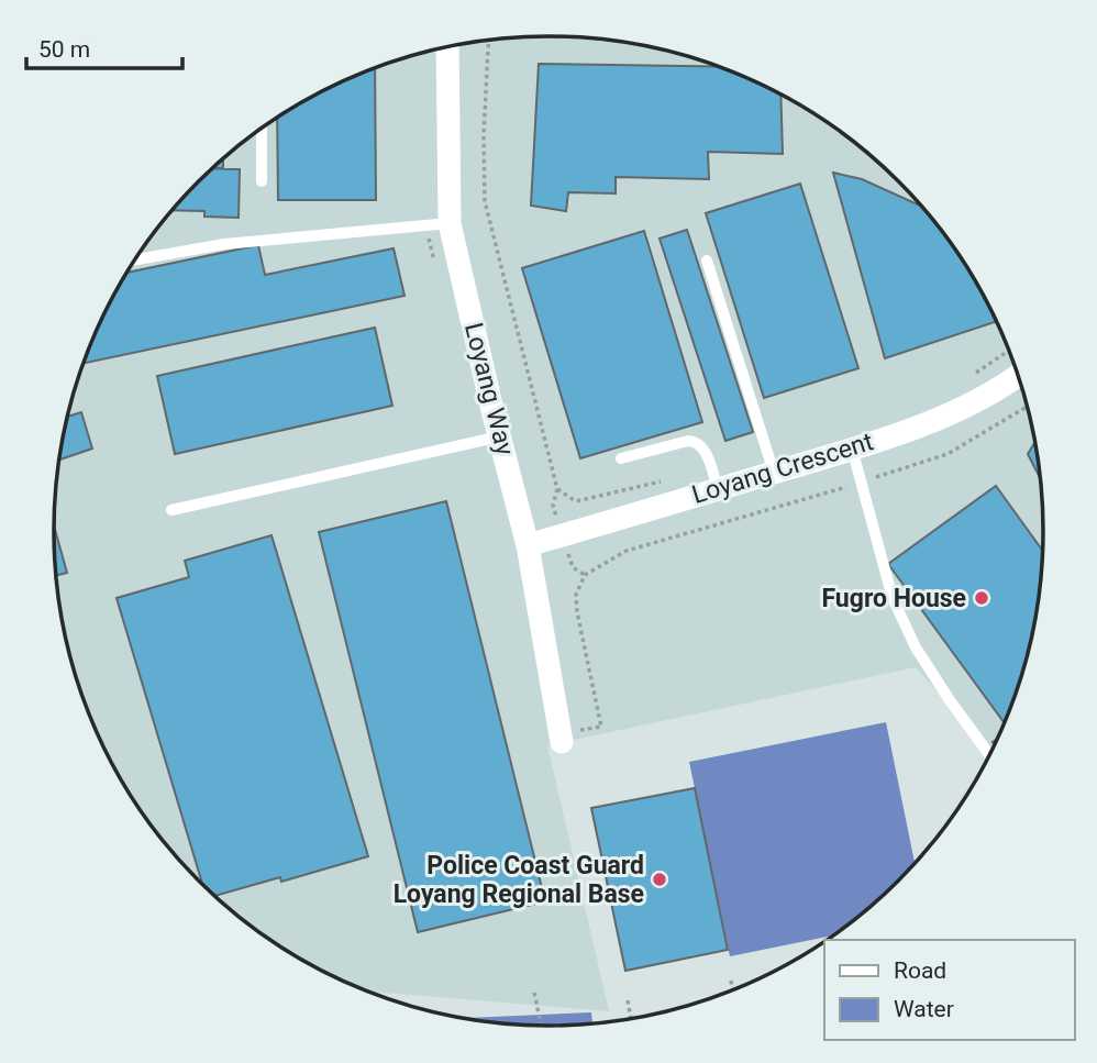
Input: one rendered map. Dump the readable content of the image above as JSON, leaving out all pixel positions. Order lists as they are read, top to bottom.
{
  "streets": {
    "street": ["Loyang Way", "Loyang Crescent"]
  },
  "crossings": [
    ["Loyang Way", "Loyang Crescent"]
  ],
  "places": ["Fugro House", "Police Coast Guard Loyang Regional Base"],
  "legend": ["Road", "Water"],
  "scale_bar": "50 m"
}
